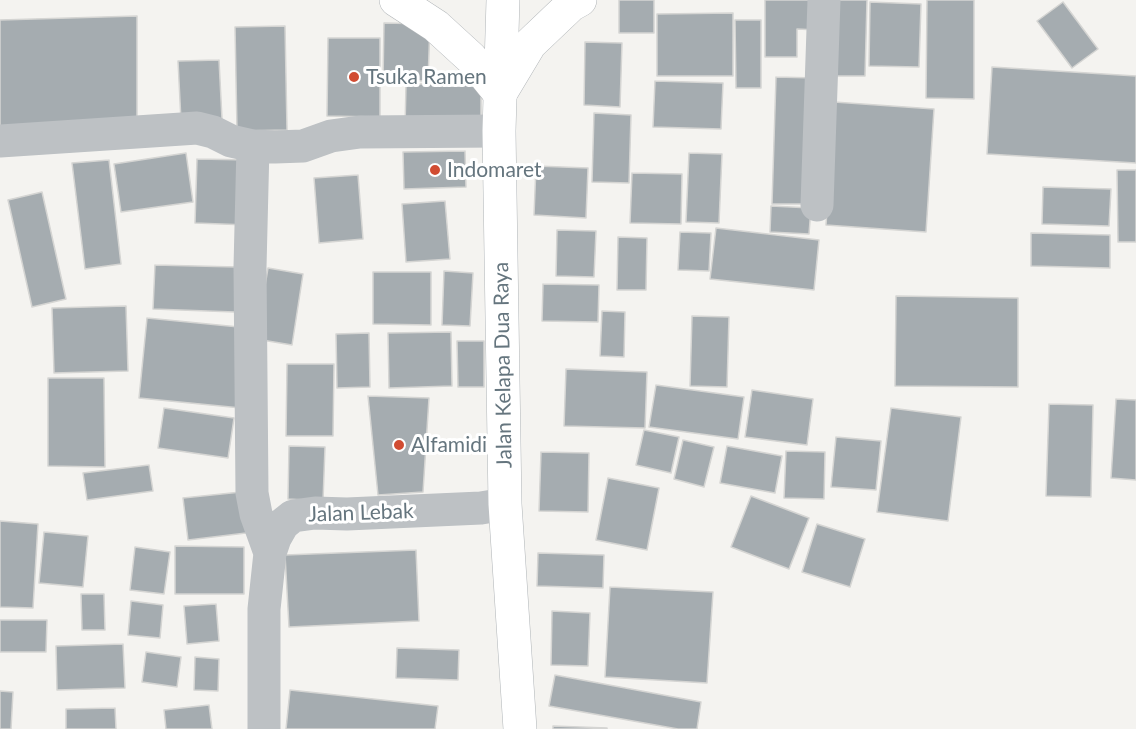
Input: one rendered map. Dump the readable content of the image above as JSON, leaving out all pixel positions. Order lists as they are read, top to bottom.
{
  "streets": {
    "main road": ["Jalan Kelapa Dua Raya"],
    "street": ["Jalan Lebak"]
  },
  "crossings": [
    ["Jalan Kelapa Dua Raya", "Jalan Lebak"]
  ],
  "places": ["Tsuka Ramen", "Indomaret", "Alfamidi"]
}
